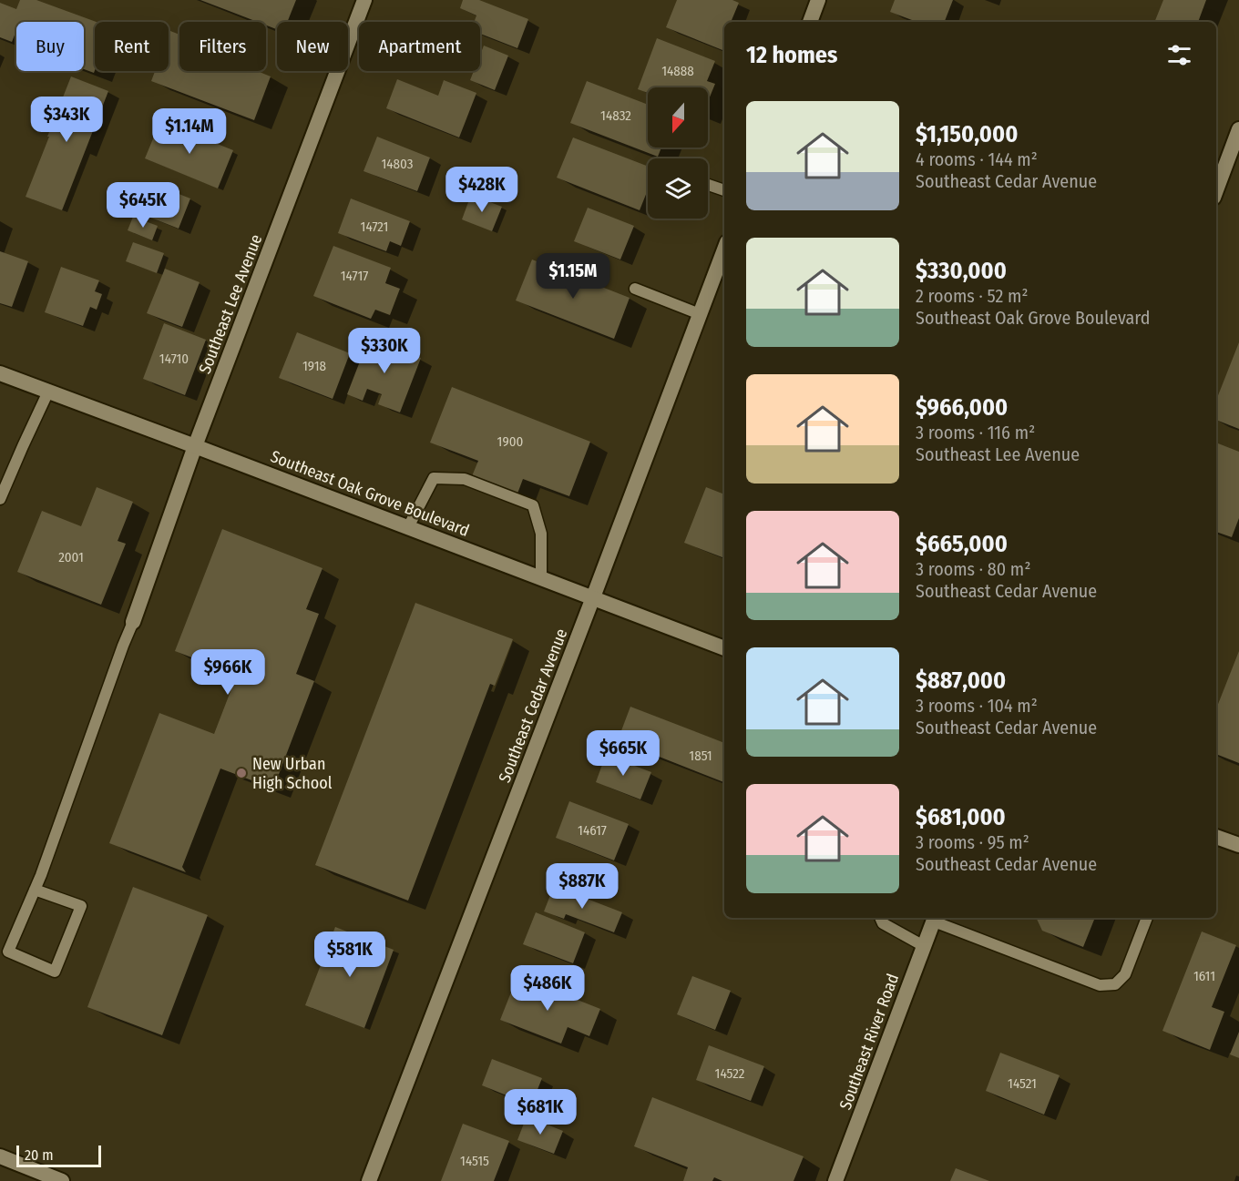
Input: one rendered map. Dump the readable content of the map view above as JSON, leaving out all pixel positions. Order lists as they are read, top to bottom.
{
  "streets": {
    "street": [
      "Southeast Lee Avenue",
      "Southeast Oak Grove Boulevard",
      "Southeast Cedar Avenue",
      "Southeast River Road"
    ]
  },
  "crossings": [
    ["Southeast Lee Avenue", "Southeast Oak Grove Boulevard"],
    ["Southeast Oak Grove Boulevard", "Southeast Cedar Avenue"]
  ],
  "places": ["New Urban High School"],
  "house_numbers": [
    "14888",
    "14832",
    "14803",
    "14721",
    "14717",
    "14710",
    "1918",
    "1900",
    "2001",
    "1851",
    "14617",
    "1611",
    "14522",
    "14521",
    "14515"
  ],
  "scale_bar": "20 m",
  "north": "bottom",
  "page": {
    "chip": [
      "Buy",
      "Rent",
      "Filters",
      "New",
      "Apartment"
    ],
    "heading": "12 homes",
    "list": [
      {
        "name": "$1,150,000",
        "note": "4 rooms · 144 m² · Southeast Cedar Avenue"
      },
      {
        "name": "$330,000",
        "note": "2 rooms · 52 m² · Southeast Oak Grove Boulevard"
      },
      {
        "name": "$966,000",
        "note": "3 rooms · 116 m² · Southeast Lee Avenue"
      },
      {
        "name": "$665,000",
        "note": "3 rooms · 80 m² · Southeast Cedar Avenue"
      },
      {
        "name": "$887,000",
        "note": "3 rooms · 104 m² · Southeast Cedar Avenue"
      },
      {
        "name": "$681,000",
        "note": "3 rooms · 95 m² · Southeast Cedar Avenue"
      }
    ],
    "price": [
      "$343K",
      "$1.14M",
      "$428K",
      "$645K",
      "$1.15M",
      "$330K",
      "$966K",
      "$665K",
      "$887K",
      "$581K",
      "$486K",
      "$681K"
    ],
    "scale": "20 m"
  }
}
